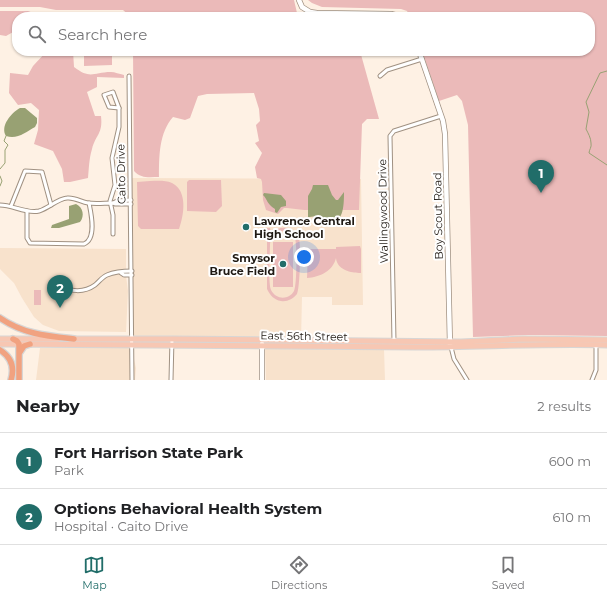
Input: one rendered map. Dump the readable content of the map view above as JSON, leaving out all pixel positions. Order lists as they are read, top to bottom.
{
  "streets": {
    "main road": ["East 56th Street"],
    "street": ["Caito Drive", "Wallingwood Drive", "Boy Scout Road"]
  },
  "crossings": [
    ["Caito Drive", "East 56th Street"],
    ["Wallingwood Drive", "Boy Scout Road"],
    ["Wallingwood Drive", "East 56th Street"],
    ["Boy Scout Road", "East 56th Street"]
  ],
  "places": ["Lawrence Central High School", "Smysor Bruce Field"],
  "page": {
    "search": "Search here",
    "pins": ["1", "2"],
    "heading": ["Nearby", "2 results"],
    "list": [
      {
        "mark": "1",
        "name": "Fort Harrison State Park",
        "note": "Park",
        "value": "600 m"
      },
      {
        "mark": "2",
        "name": "Options Behavioral Health System",
        "note": "Hospital · Caito Drive",
        "value": "610 m"
      }
    ],
    "nav": ["Map", "Directions", "Saved"]
  }
}
